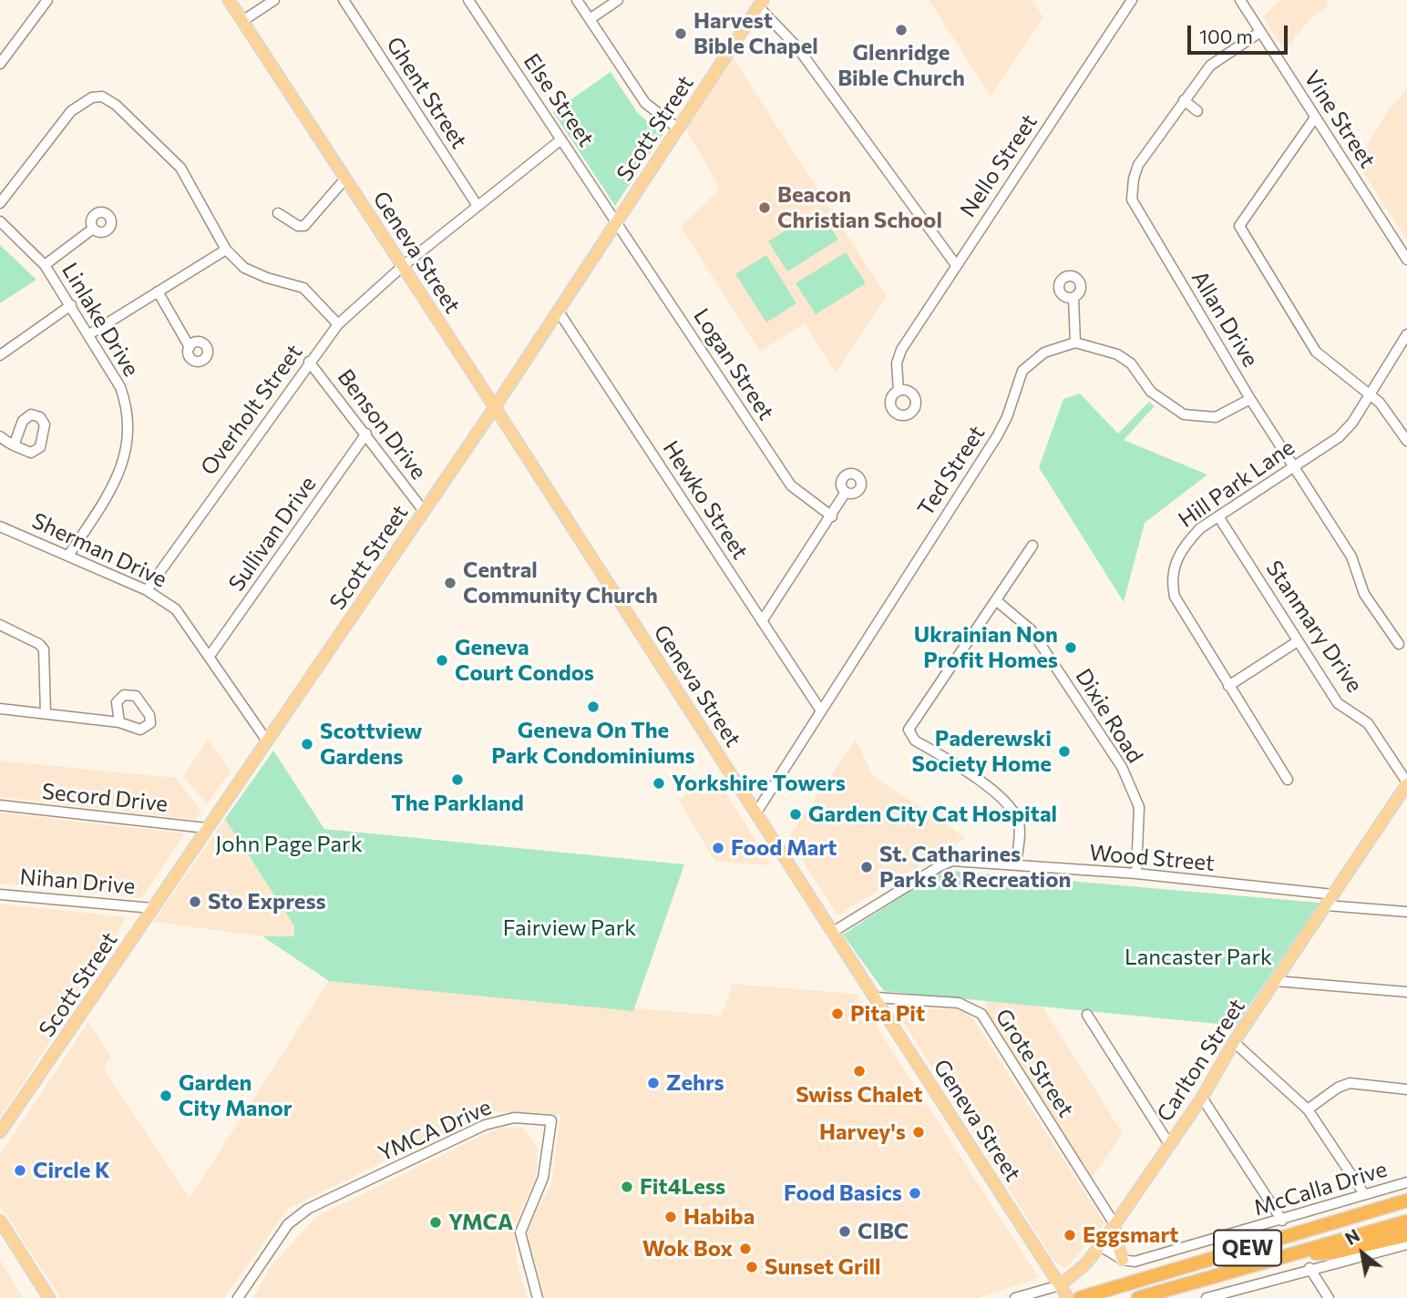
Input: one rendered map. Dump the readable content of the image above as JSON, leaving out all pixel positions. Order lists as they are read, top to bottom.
{
  "streets": {
    "highway": ["QEW"],
    "main road": ["Scott Street", "Geneva Street", "Carlton Street"],
    "street": [
      "Ghent Street",
      "Else Street",
      "Vine Street",
      "Nello Street",
      "Allan Drive",
      "Linlake Drive",
      "Logan Street",
      "Overholt Street",
      "Benson Drive",
      "Ted Street",
      "Hill Park Lane",
      "Hewko Street",
      "Sullivan Drive",
      "Sherman Drive",
      "Stanmary Drive",
      "Dixie Road",
      "Secord Drive",
      "Wood Street",
      "Nihan Drive",
      "Grote Street",
      "YMCA Drive",
      "McCalla Drive"
    ]
  },
  "crossings": [
    ["Ghent Street", "Overholt Street"],
    ["Else Street", "Scott Street"],
    ["Else Street", "Logan Street"],
    ["Else Street", "Overholt Street"],
    ["Vine Street", "Allan Drive"],
    ["Scott Street", "Geneva Street"],
    ["Scott Street", "Logan Street"],
    ["Scott Street", "Benson Drive"],
    ["Scott Street", "Hewko Street"],
    ["Scott Street", "Sherman Drive"],
    ["Scott Street", "Secord Drive"],
    ["Scott Street", "Nihan Drive"],
    ["Geneva Street", "Overholt Street"],
    ["Geneva Street", "Ted Street"],
    ["Geneva Street", "Wood Street"],
    ["Geneva Street", "Carlton Street"],
    ["Geneva Street", "Grote Street"],
    ["Allan Drive", "Hill Park Lane"],
    ["Linlake Drive", "Sherman Drive"],
    ["Overholt Street", "Benson Drive"],
    ["Overholt Street", "Sherman Drive"],
    ["Benson Drive", "Sullivan Drive"],
    ["Ted Street", "Hewko Street"],
    ["Hill Park Lane", "Stanmary Drive"],
    ["Sullivan Drive", "Sherman Drive"],
    ["Stanmary Drive", "Carlton Street"],
    ["Dixie Road", "Wood Street"],
    ["Wood Street", "Carlton Street"],
    ["Carlton Street", "Grote Street"]
  ],
  "parks": ["John Page Park", "Fairview Park", "Lancaster Park"],
  "places": [
    "Glenridge Bible Church",
    "Harvest Bible Chapel",
    "Beacon Christian School",
    "Central Community Church",
    "Ukrainian Non Profit Homes",
    "Geneva Court Condos",
    "Geneva On The Park Condominiums",
    "Scottview Gardens",
    "Paderewski Society Home",
    "The Parkland",
    "Yorkshire Towers",
    "Garden City Cat Hospital",
    "Food Mart",
    "St. Catharines Parks & Recreation",
    "Sto Express",
    "Pita Pit",
    "Swiss Chalet",
    "Zehrs",
    "Garden City Manor",
    "Harvey's",
    "Circle K",
    "Fit4Less",
    "Food Basics",
    "Habiba",
    "YMCA",
    "CIBC",
    "Eggsmart",
    "Wok Box",
    "Sunset Grill"
  ],
  "scale_bar": "100 m",
  "north": "top left"
}
